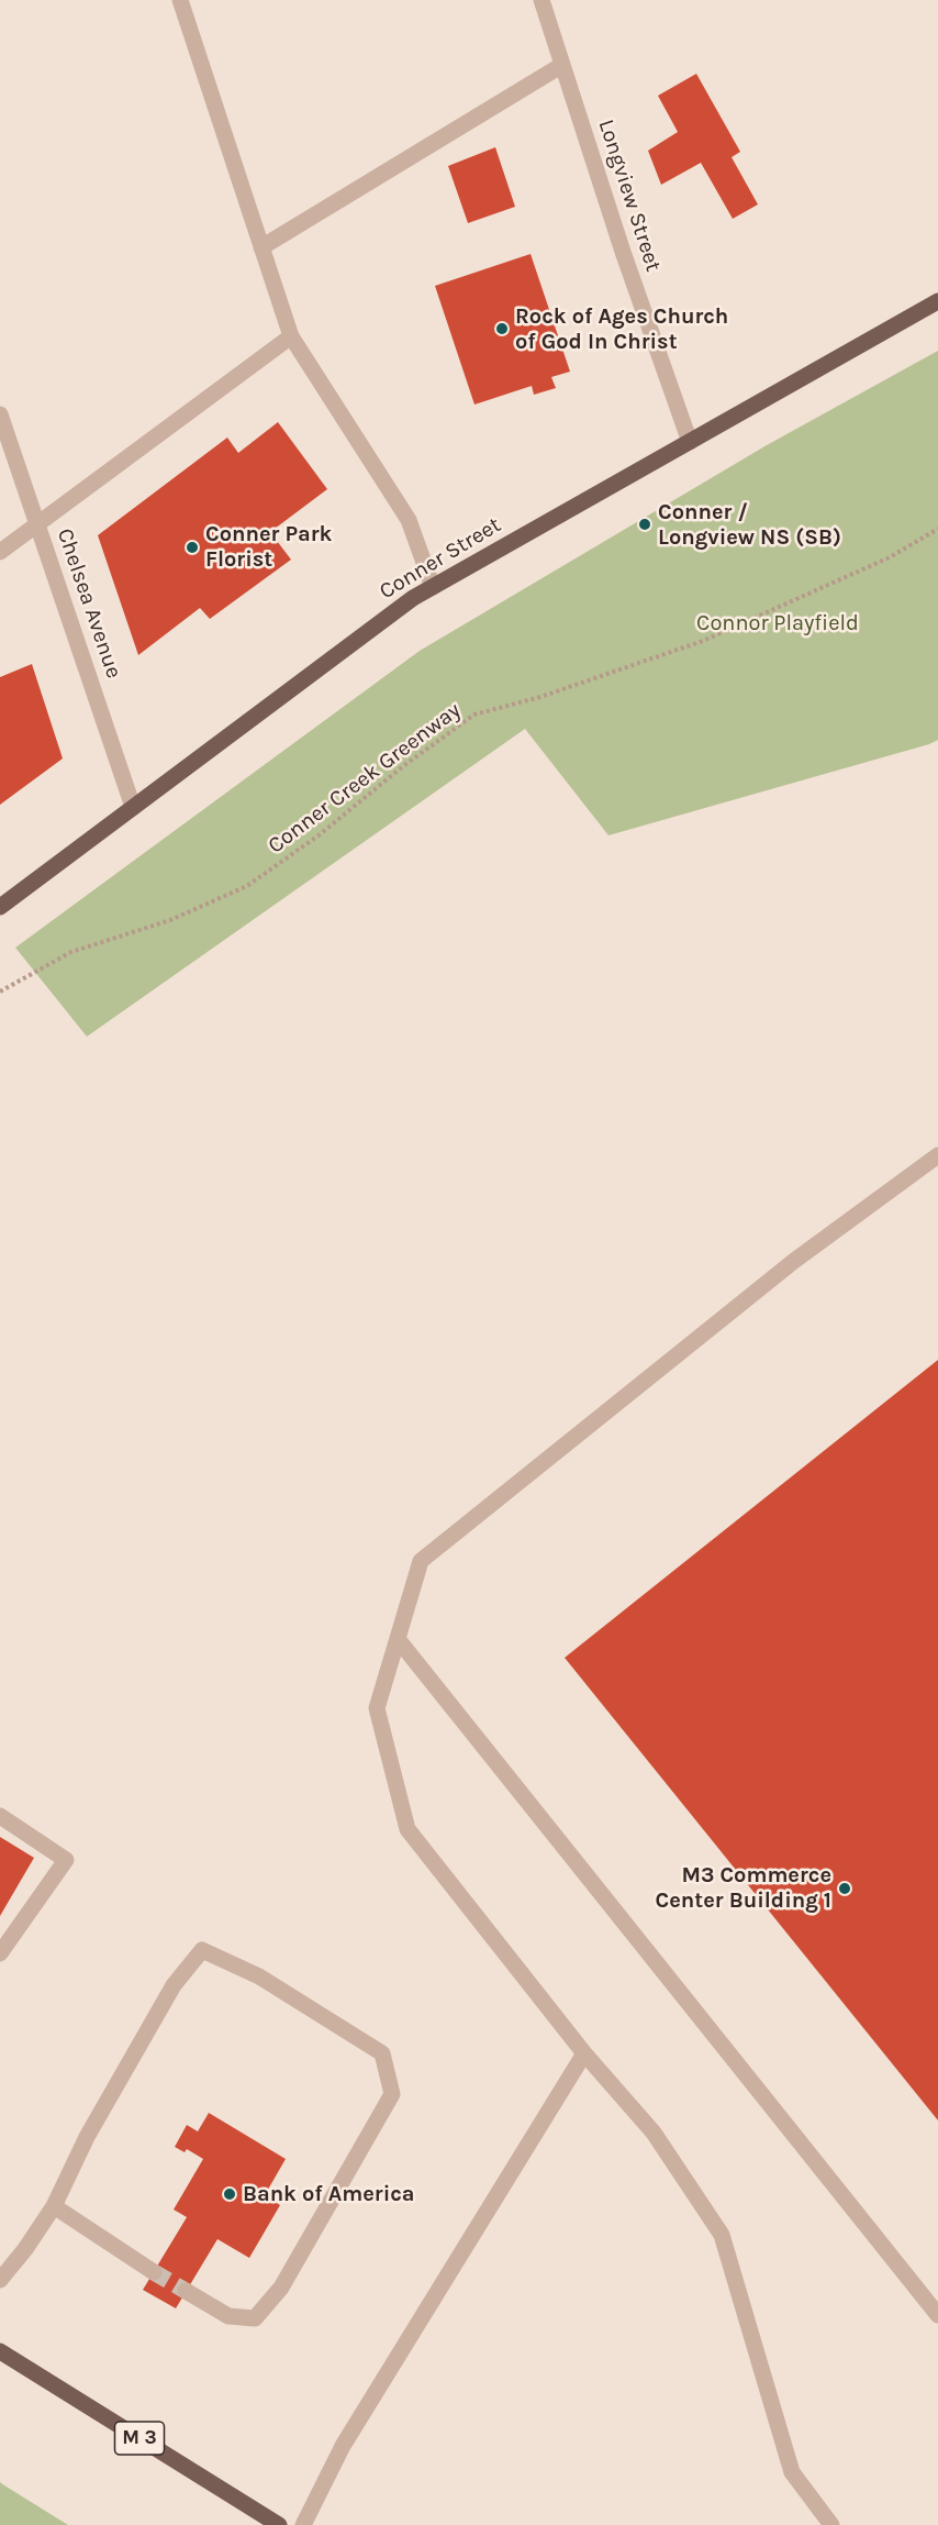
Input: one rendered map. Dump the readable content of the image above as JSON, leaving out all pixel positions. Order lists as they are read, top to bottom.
{
  "streets": {
    "main road": ["Conner Street", "M 3"],
    "street": ["Longview Street", "Chelsea Avenue"],
    "path": ["Conner Creek Greenway"]
  },
  "crossings": [
    ["Longview Street", "Conner Street"],
    ["Conner Street", "Chelsea Avenue"]
  ],
  "parks": ["Connor Playfield"],
  "places": [
    "Rock of Ages Church of God In Christ",
    "Conner / Longview NS (SB)",
    "Conner Park Florist",
    "M3 Commerce Center Building 1",
    "Bank of America"
  ]
}
